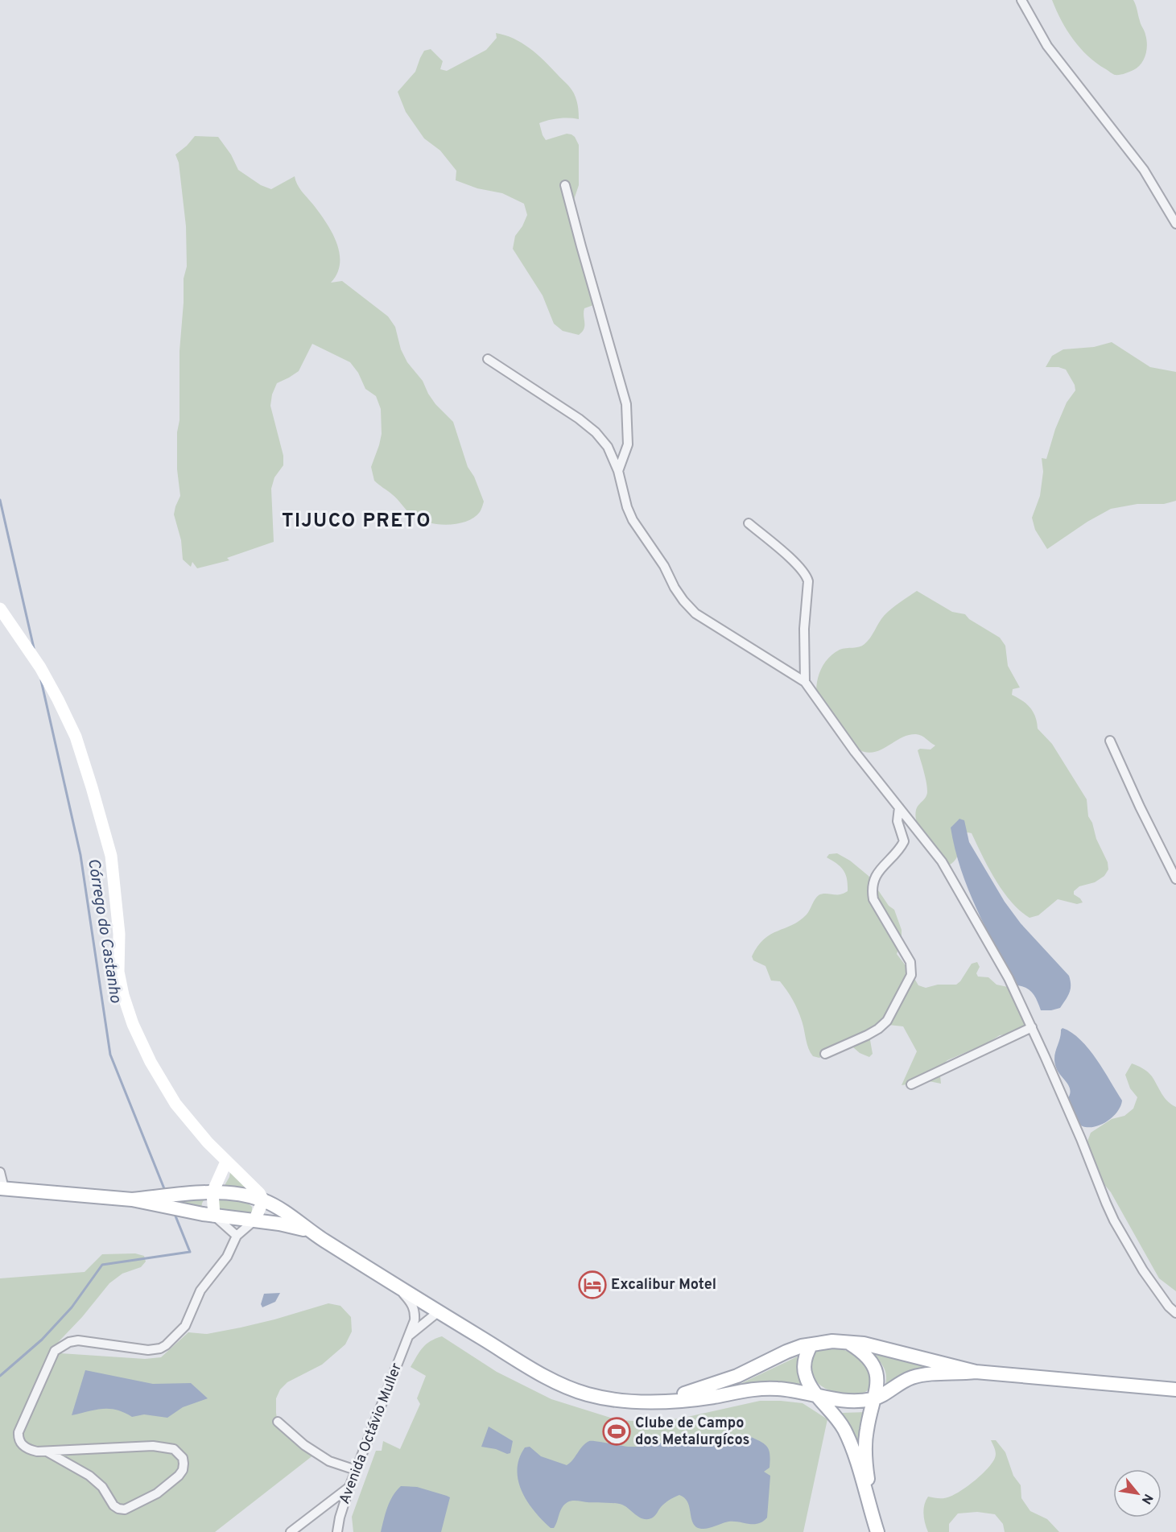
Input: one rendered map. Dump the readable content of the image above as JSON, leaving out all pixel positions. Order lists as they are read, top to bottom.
{
  "streets": {
    "street": ["Avenida Octávio Muller"]
  },
  "districts": ["TIJUCO PRETO"],
  "water": ["Córrego do Castanho"],
  "places": {
    "hotel": ["Excalibur Motel"],
    "sports": ["Clube de Campo dos Metalurgícos"]
  },
  "north": "bottom right"
}
